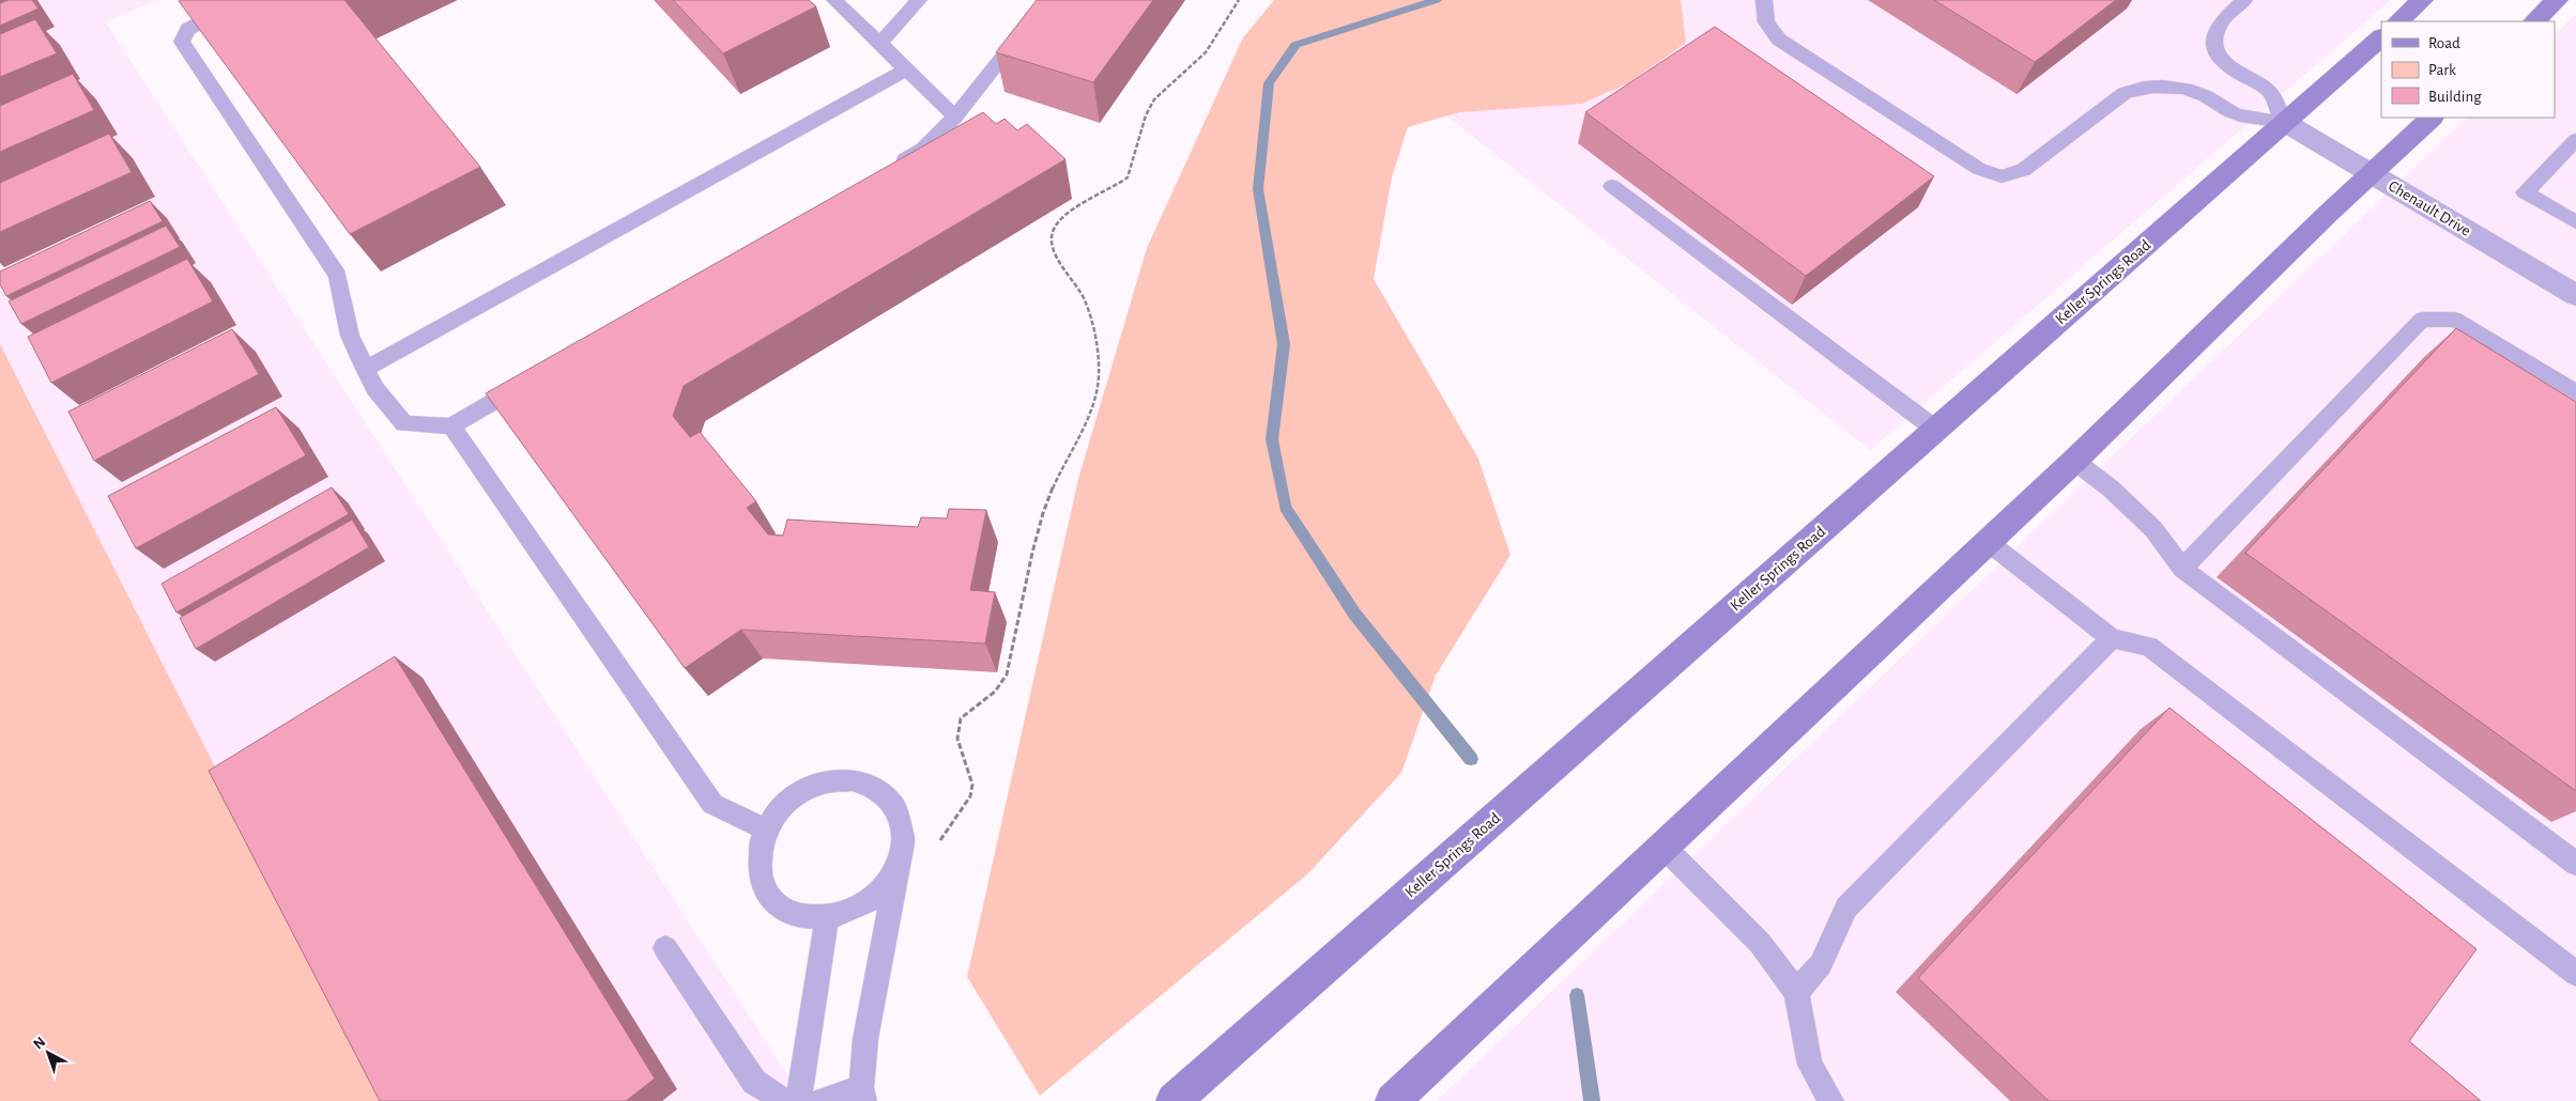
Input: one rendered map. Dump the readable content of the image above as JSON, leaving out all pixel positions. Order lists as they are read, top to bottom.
{
  "streets": {
    "main road": ["Keller Springs Road"],
    "street": ["Chenault Drive"]
  },
  "crossings": [
    ["Chenault Drive", "Keller Springs Road"]
  ],
  "legend": ["Road", "Park", "Building"],
  "north": "top left"
}
